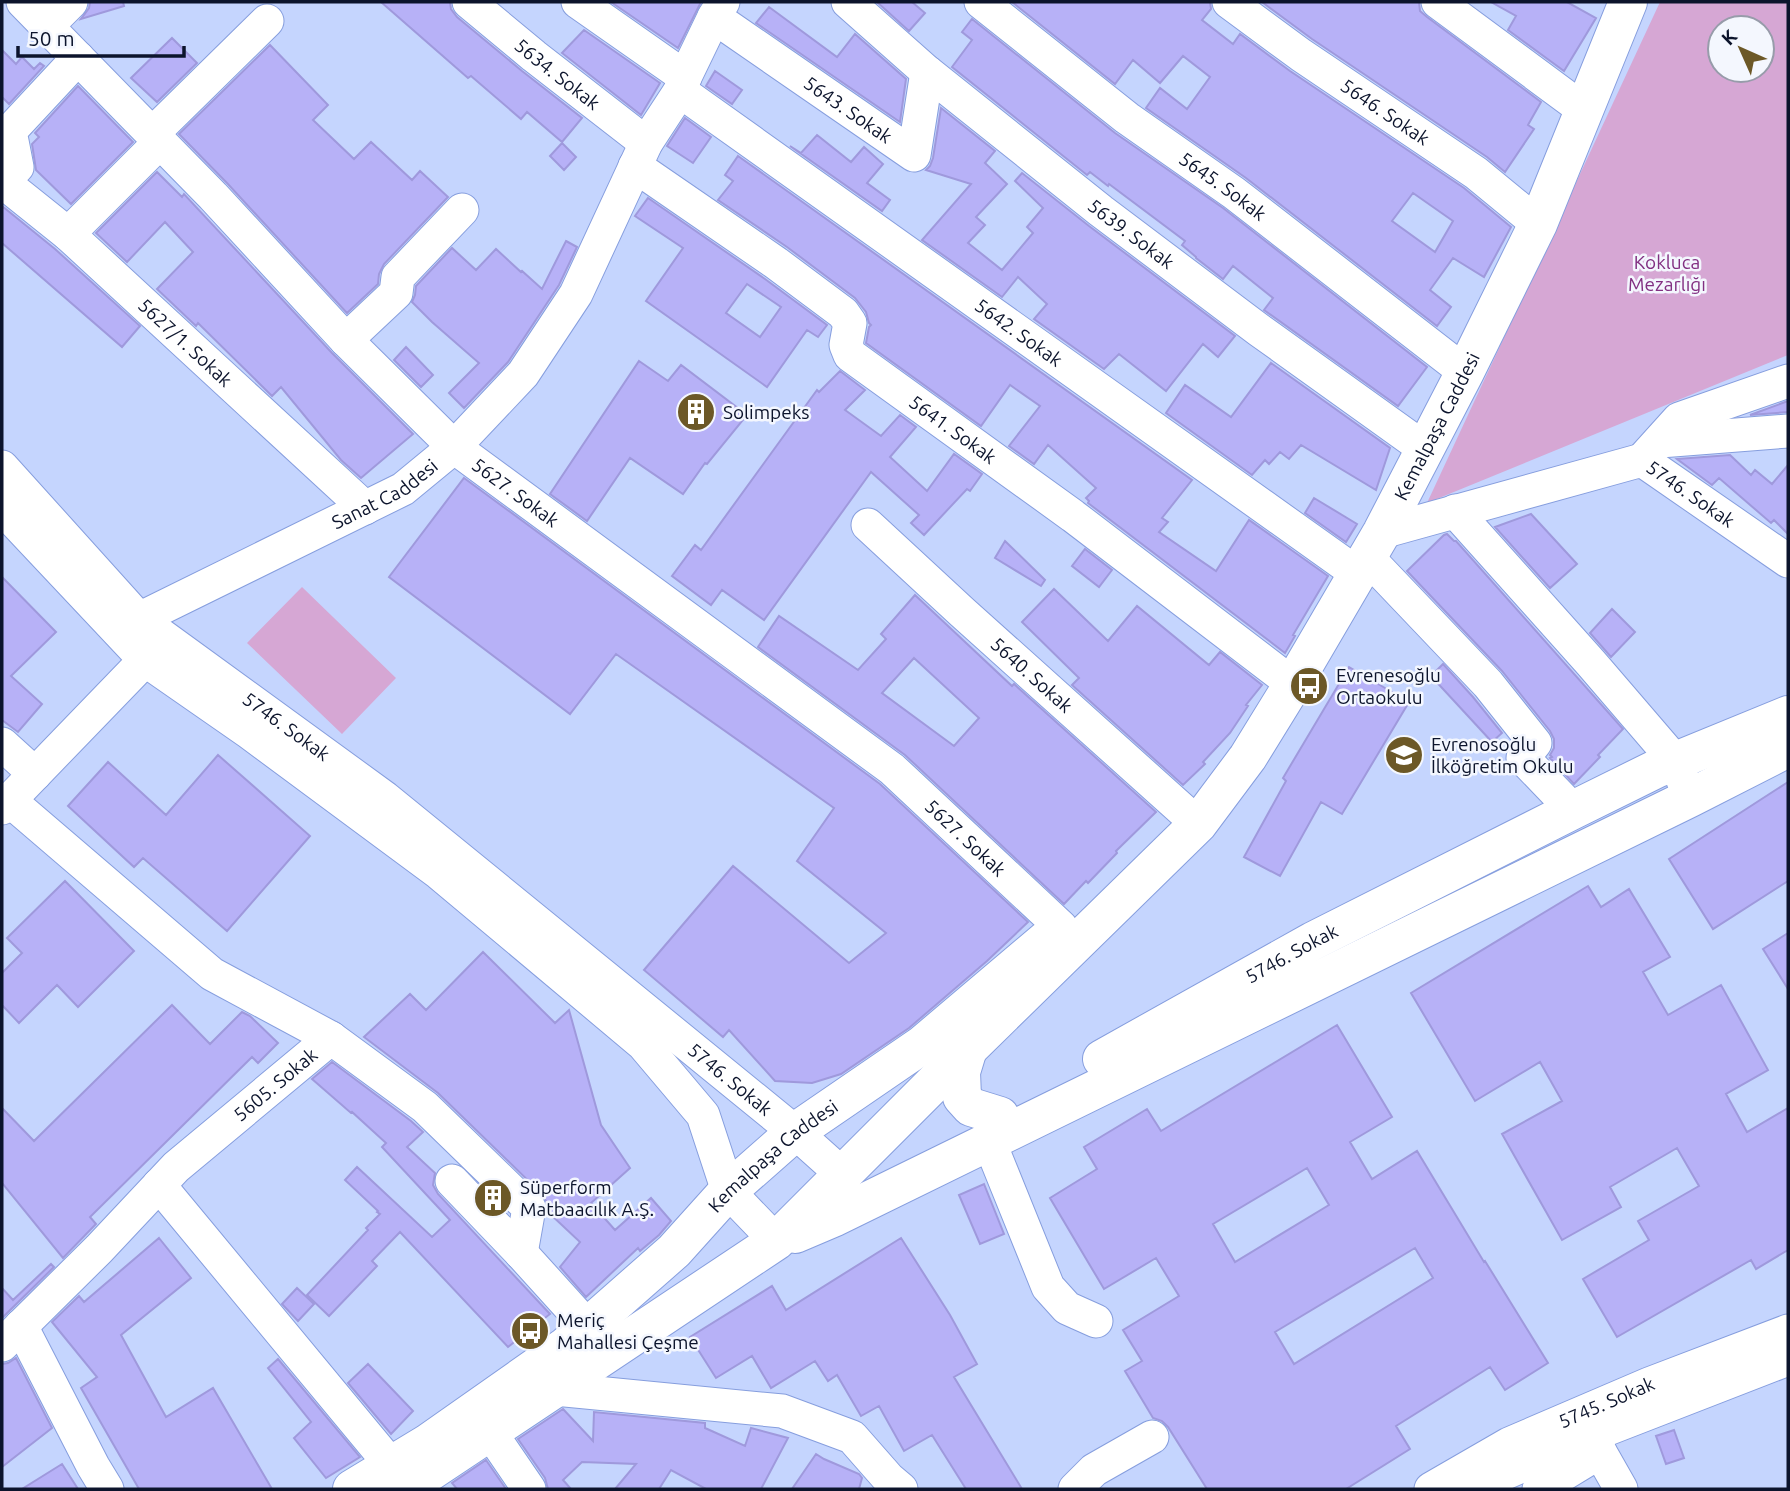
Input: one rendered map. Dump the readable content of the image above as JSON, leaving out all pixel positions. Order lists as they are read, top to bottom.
{
  "streets": {
    "main road": ["Kemalpaşa Caddesi", "5746. Sokak"],
    "street": [
      "5634. Sokak",
      "5643. Sokak",
      "5646. Sokak",
      "5645. Sokak",
      "5639. Sokak",
      "5642. Sokak",
      "5627/1. Sokak",
      "5641. Sokak",
      "Sanat Caddesi",
      "5627. Sokak",
      "5640. Sokak",
      "5605. Sokak",
      "5745. Sokak"
    ]
  },
  "crossings": [
    ["5634. Sokak", "5641. Sokak"],
    ["5634. Sokak", "Sanat Caddesi"],
    ["5643. Sokak", "5639. Sokak"],
    ["5646. Sokak", "Kemalpaşa Caddesi"],
    ["5645. Sokak", "Kemalpaşa Caddesi"],
    ["5639. Sokak", "Kemalpaşa Caddesi"],
    ["5642. Sokak", "Kemalpaşa Caddesi"],
    ["5642. Sokak", "Sanat Caddesi"],
    ["5642. Sokak", "5746. Sokak"],
    ["5627/1. Sokak", "Sanat Caddesi"],
    ["Kemalpaşa Caddesi", "5641. Sokak"],
    ["Kemalpaşa Caddesi", "5627. Sokak"],
    ["Kemalpaşa Caddesi", "5746. Sokak"],
    ["Kemalpaşa Caddesi", "5640. Sokak"],
    ["5641. Sokak", "Sanat Caddesi"],
    ["Sanat Caddesi", "5627. Sokak"],
    ["Sanat Caddesi", "5746. Sokak"]
  ],
  "parks": ["Kokluca Mezarlığı"],
  "places": {
    "building": ["Solimpeks", "Süperform Matbaacılık A.Ş."],
    "bus stop": ["Evrenesoğlu Ortaokulu", "Meriç Mahallesi Çeşme"],
    "school or university": ["Evrenosoğlu İlköğretim Okulu"]
  },
  "scale_bar": "50 m",
  "north": "top left"
}
